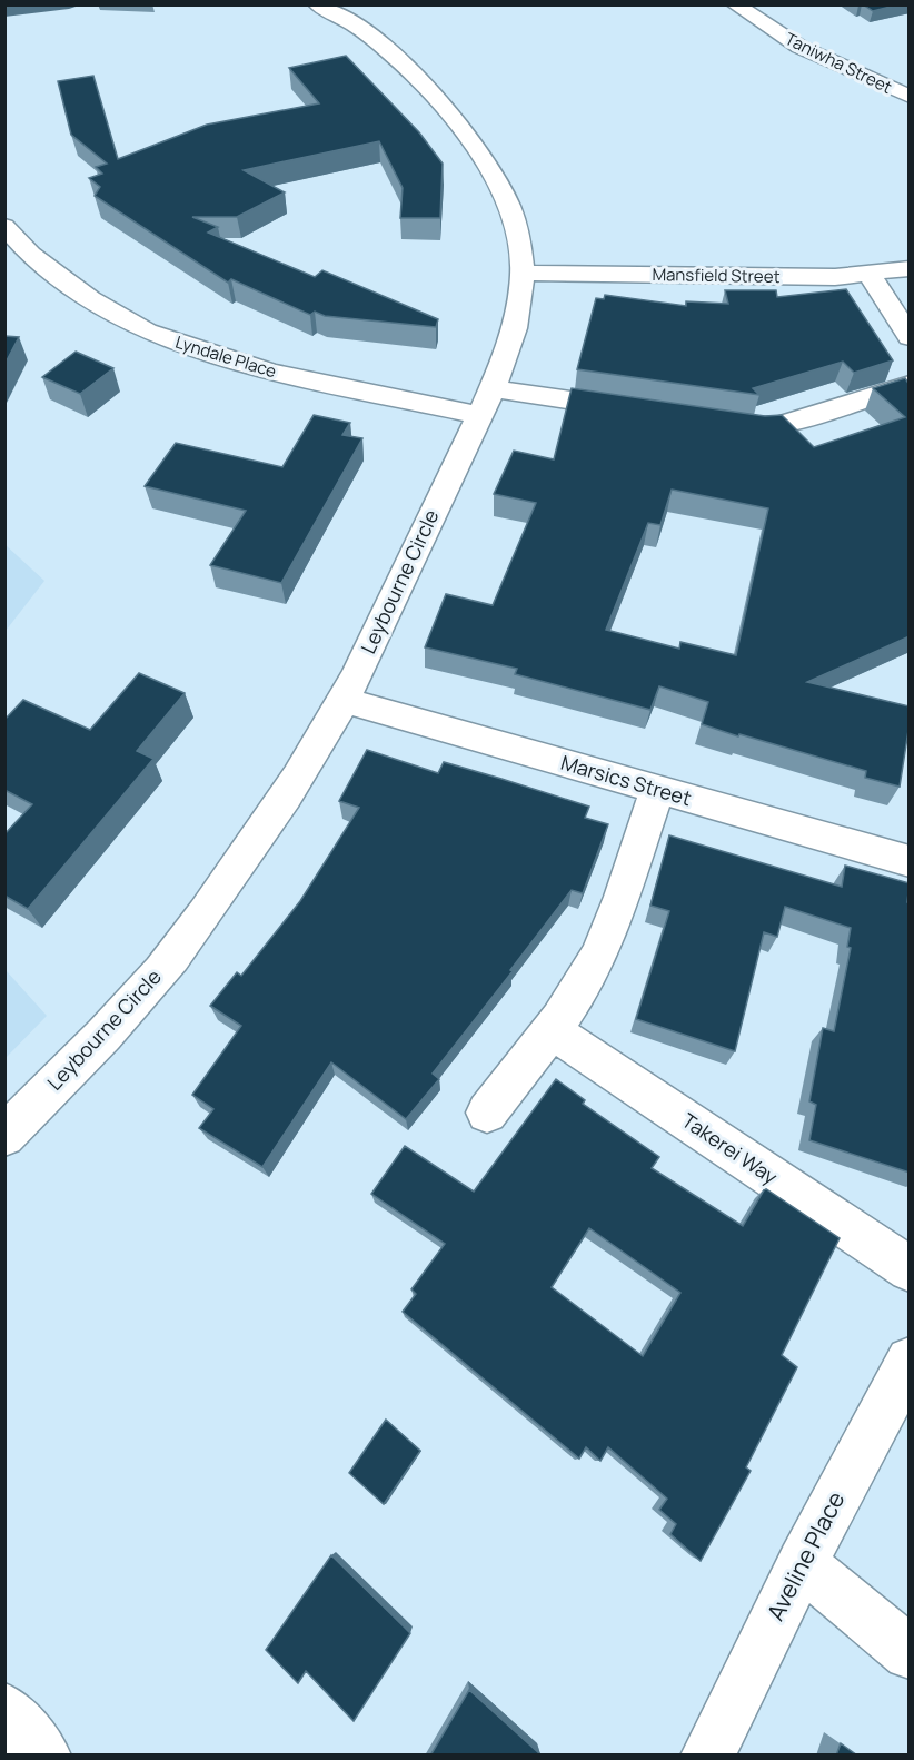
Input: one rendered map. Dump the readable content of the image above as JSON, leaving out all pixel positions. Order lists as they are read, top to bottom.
{
  "streets": {
    "street": [
      "Taniwha Street",
      "Mansfield Street",
      "Lyndale Place",
      "Leybourne Circle",
      "Marsics Street",
      "Takerei Way",
      "Aveline Place"
    ]
  },
  "crossings": [
    ["Mansfield Street", "Leybourne Circle"],
    ["Lyndale Place", "Leybourne Circle"],
    ["Leybourne Circle", "Marsics Street"]
  ]
}
